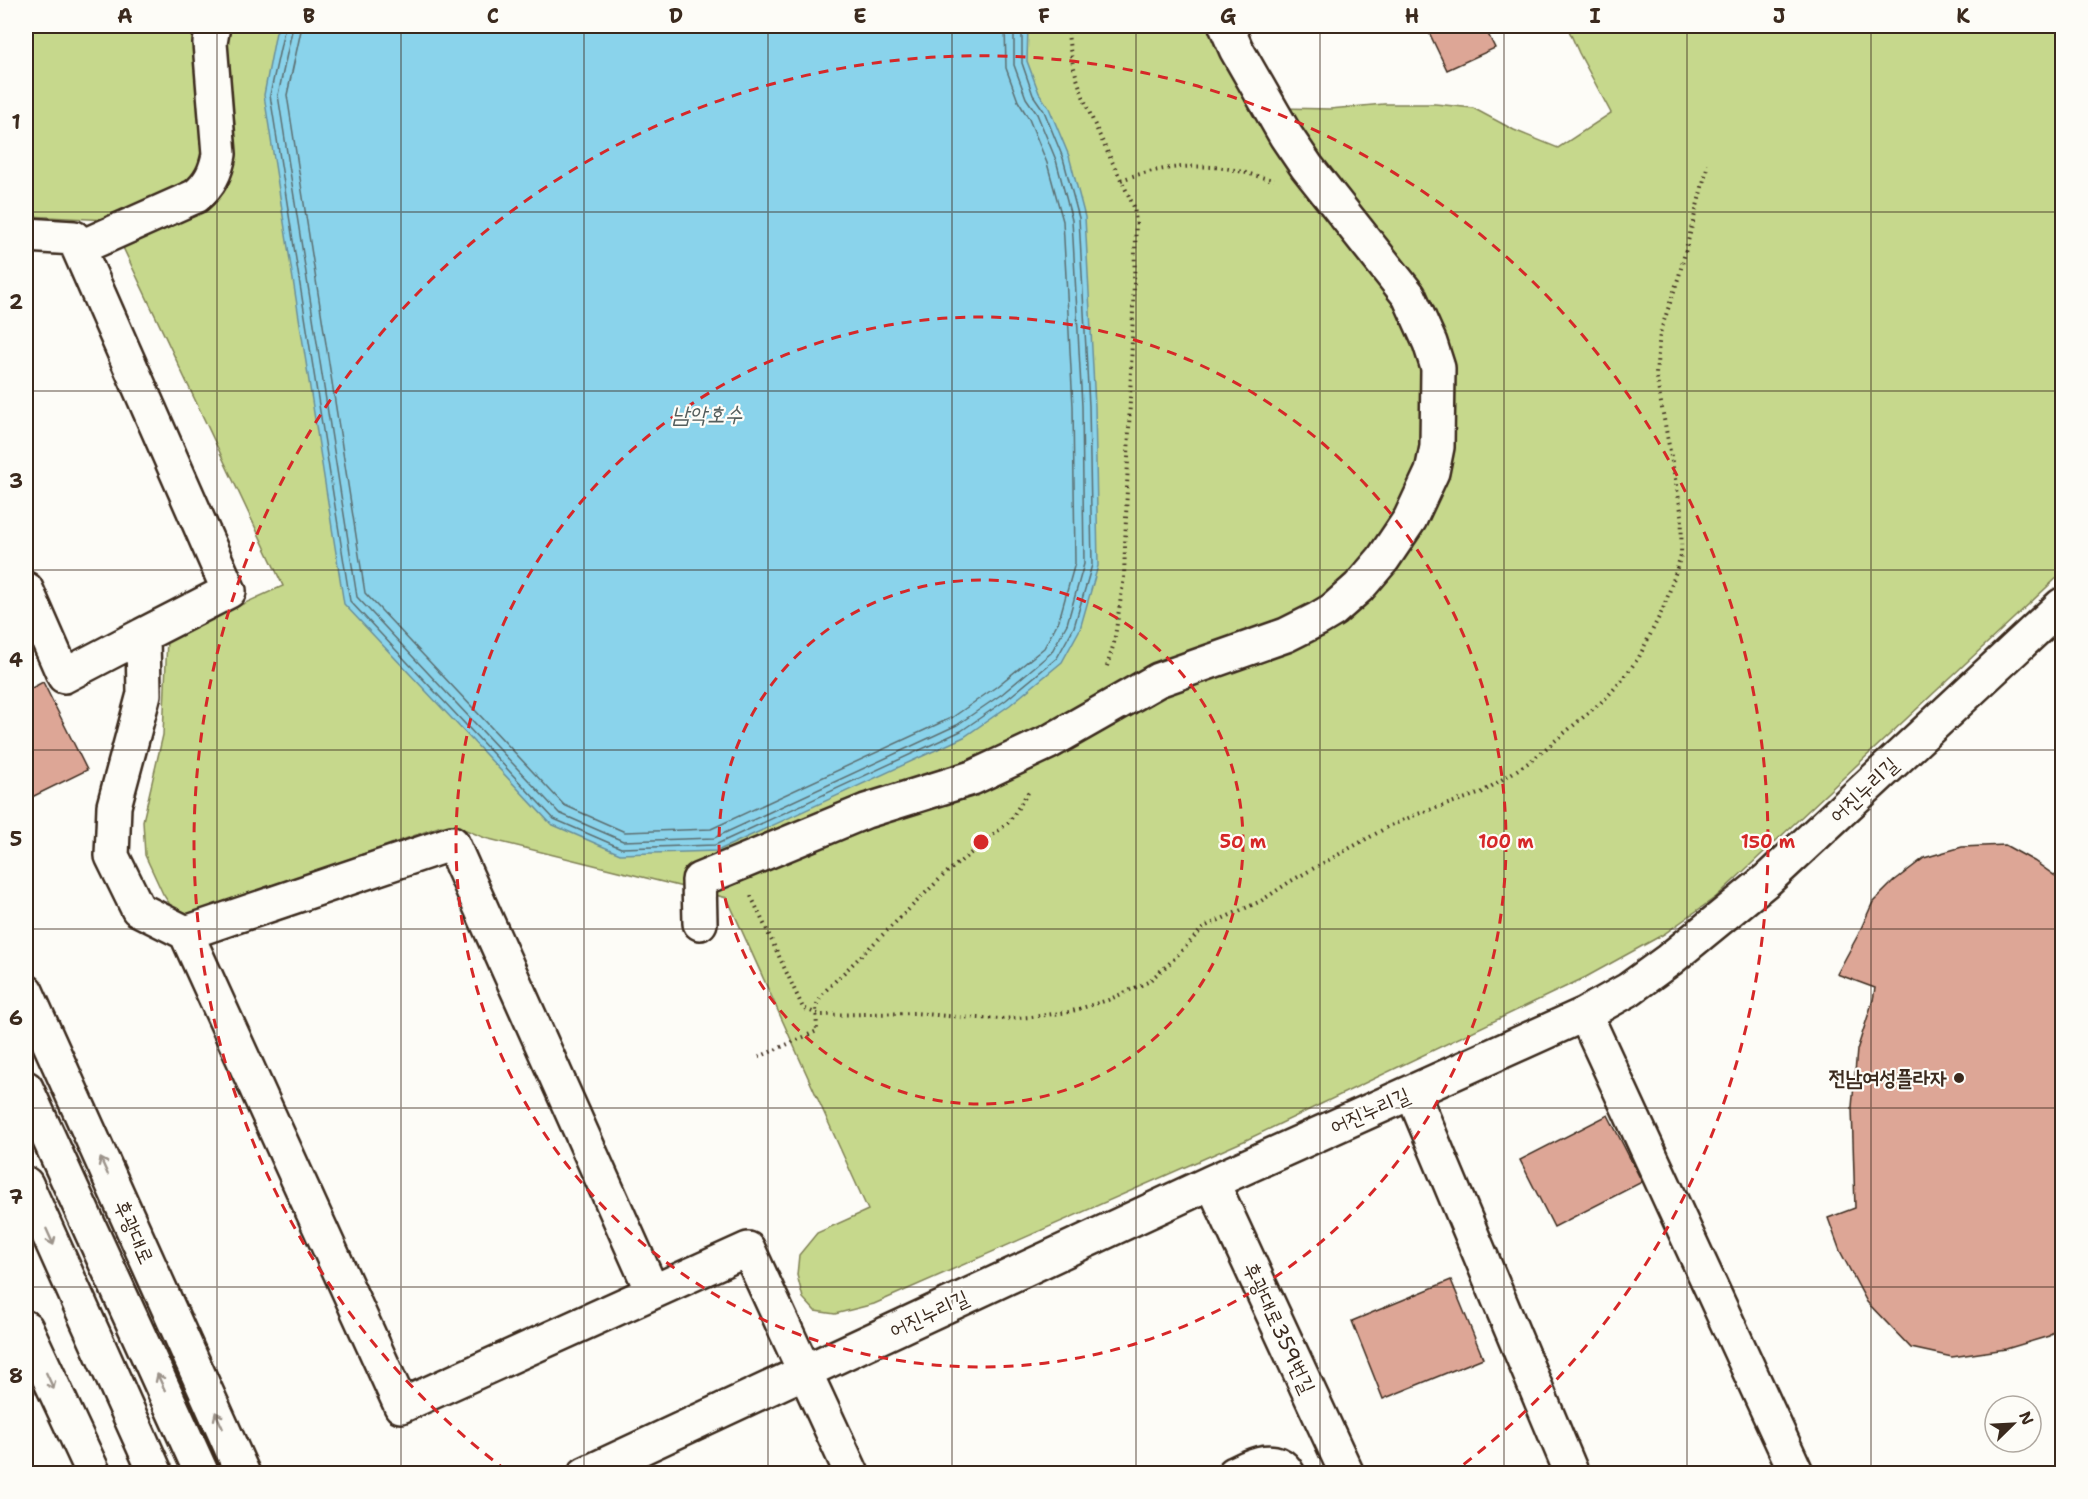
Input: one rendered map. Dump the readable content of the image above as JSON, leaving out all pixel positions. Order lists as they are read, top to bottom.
{
  "streets": {
    "street": ["어진누리길", "후광대로", "후광대로359번길"]
  },
  "crossings": [
    ["어진누리길", "후광대로359번길"]
  ],
  "water": ["남악호수"],
  "places": ["전남여성플라자"],
  "north": "top right",
  "grid": {
    "columns": [
      "A",
      "B",
      "C",
      "D",
      "E",
      "F",
      "G",
      "H",
      "I",
      "J",
      "K"
    ],
    "rows": [
      "1",
      "2",
      "3",
      "4",
      "5",
      "6",
      "7",
      "8"
    ]
  },
  "rings": ["50 m", "100 m", "150 m"]
}
